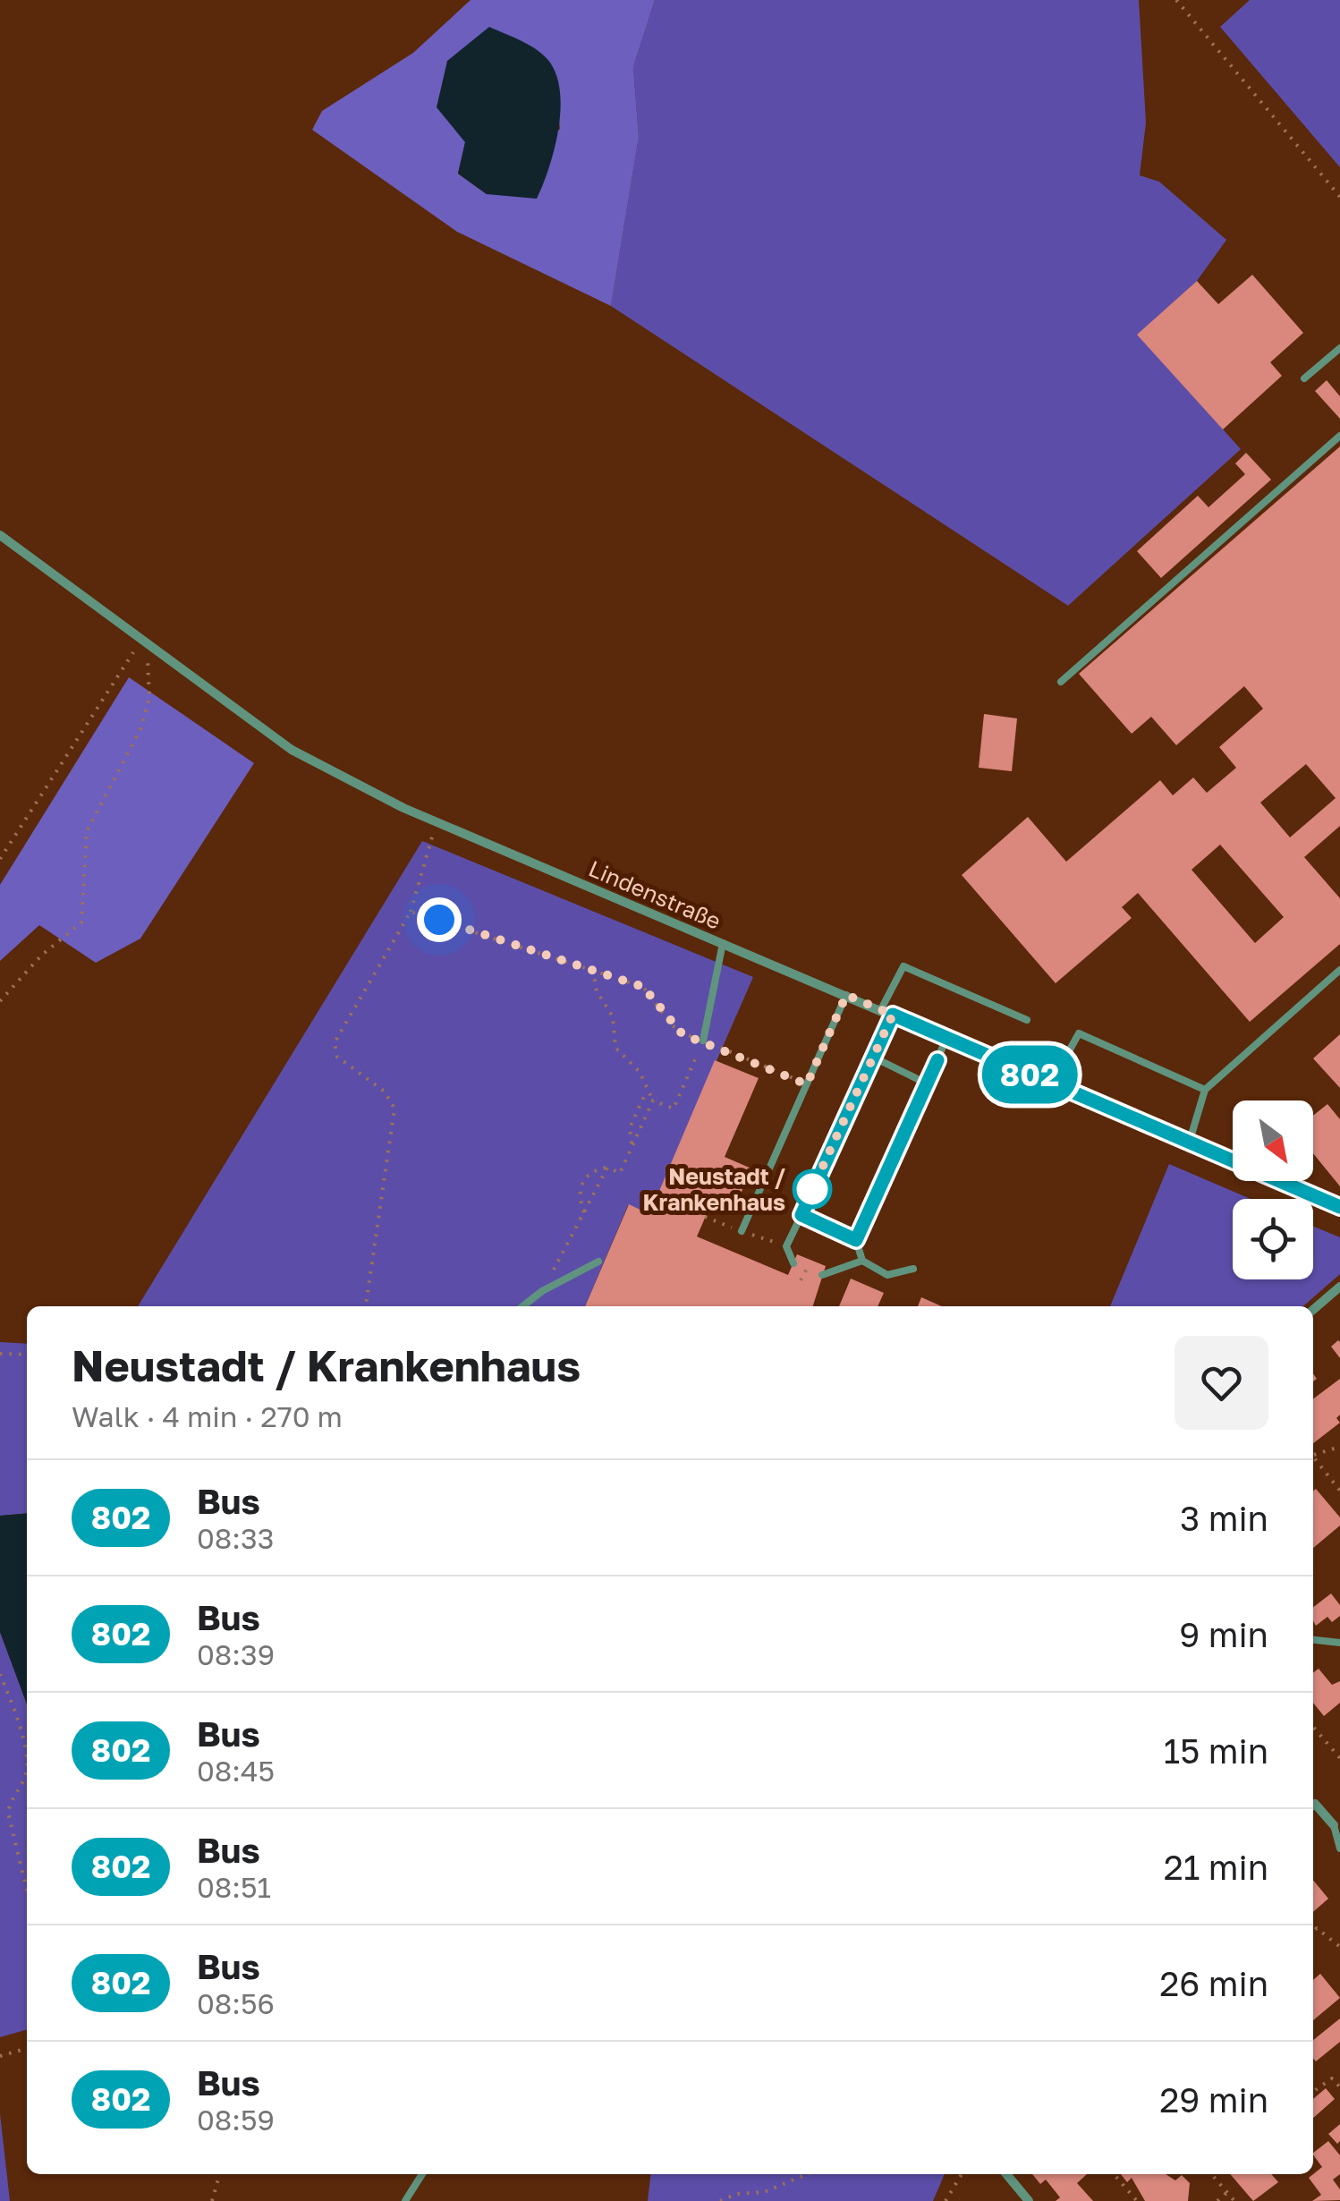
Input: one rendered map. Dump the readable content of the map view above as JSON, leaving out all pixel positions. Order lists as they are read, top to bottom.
{
  "streets": {
    "street": ["Lindenstraße"]
  },
  "places": ["Neustadt / Krankenhaus"],
  "lines": ["bus line 802"],
  "north": "bottom right",
  "page": {
    "on_map": "802",
    "heading": ["Neustadt / Krankenhaus", "Walk · 4 min · 270 m"],
    "list": [
      {
        "mark": "802",
        "name": "Bus",
        "note": "08:33",
        "value": "3 min"
      },
      {
        "mark": "802",
        "name": "Bus",
        "note": "08:39",
        "value": "9 min"
      },
      {
        "mark": "802",
        "name": "Bus",
        "note": "08:45",
        "value": "15 min"
      },
      {
        "mark": "802",
        "name": "Bus",
        "note": "08:51",
        "value": "21 min"
      },
      {
        "mark": "802",
        "name": "Bus",
        "note": "08:56",
        "value": "26 min"
      },
      {
        "mark": "802",
        "name": "Bus",
        "note": "08:59",
        "value": "29 min"
      }
    ]
  }
}
